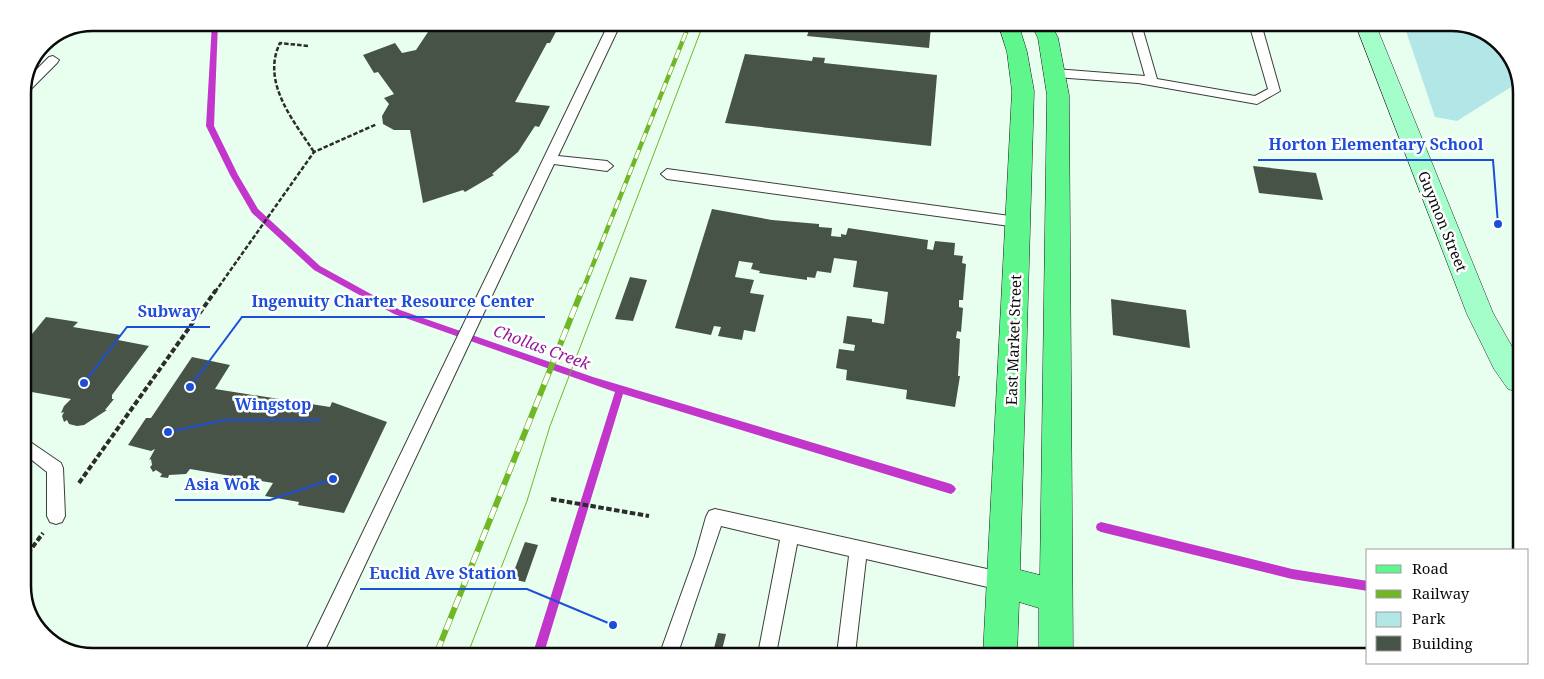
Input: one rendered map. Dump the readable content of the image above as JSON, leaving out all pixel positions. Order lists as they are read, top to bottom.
{
  "streets": {
    "main road": ["East Market Street"],
    "street": ["Guymon Street"]
  },
  "water": ["Chollas Creek"],
  "places": [
    "Horton Elementary School",
    "Subway",
    "Ingenuity Charter Resource Center",
    "Wingstop",
    "Asia Wok",
    "Euclid Ave Station"
  ],
  "legend": [
    "Road",
    "Railway",
    "Park",
    "Building"
  ]
}
